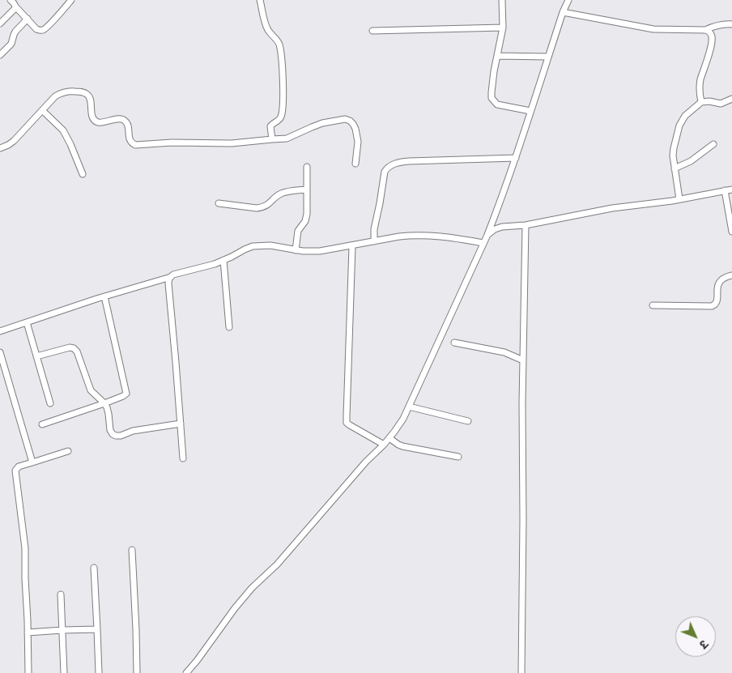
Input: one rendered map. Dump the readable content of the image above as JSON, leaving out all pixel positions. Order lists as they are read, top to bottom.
{
  "north": "bottom right"
}
